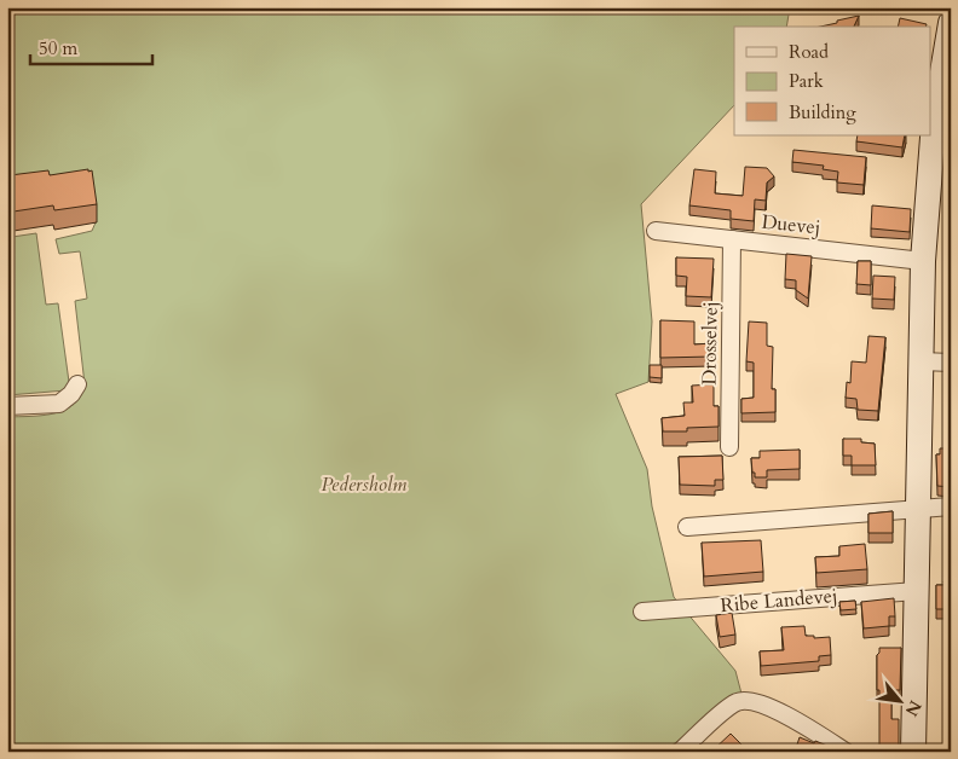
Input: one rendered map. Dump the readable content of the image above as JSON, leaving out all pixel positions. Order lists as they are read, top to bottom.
{
  "streets": {
    "street": ["Duevej", "Drosselvej", "Ribe Landevej"]
  },
  "crossings": [
    ["Duevej", "Drosselvej"]
  ],
  "parks": ["Pedersholm"],
  "legend": ["Road", "Park", "Building"],
  "scale_bar": "50 m",
  "north": "bottom right"
}
